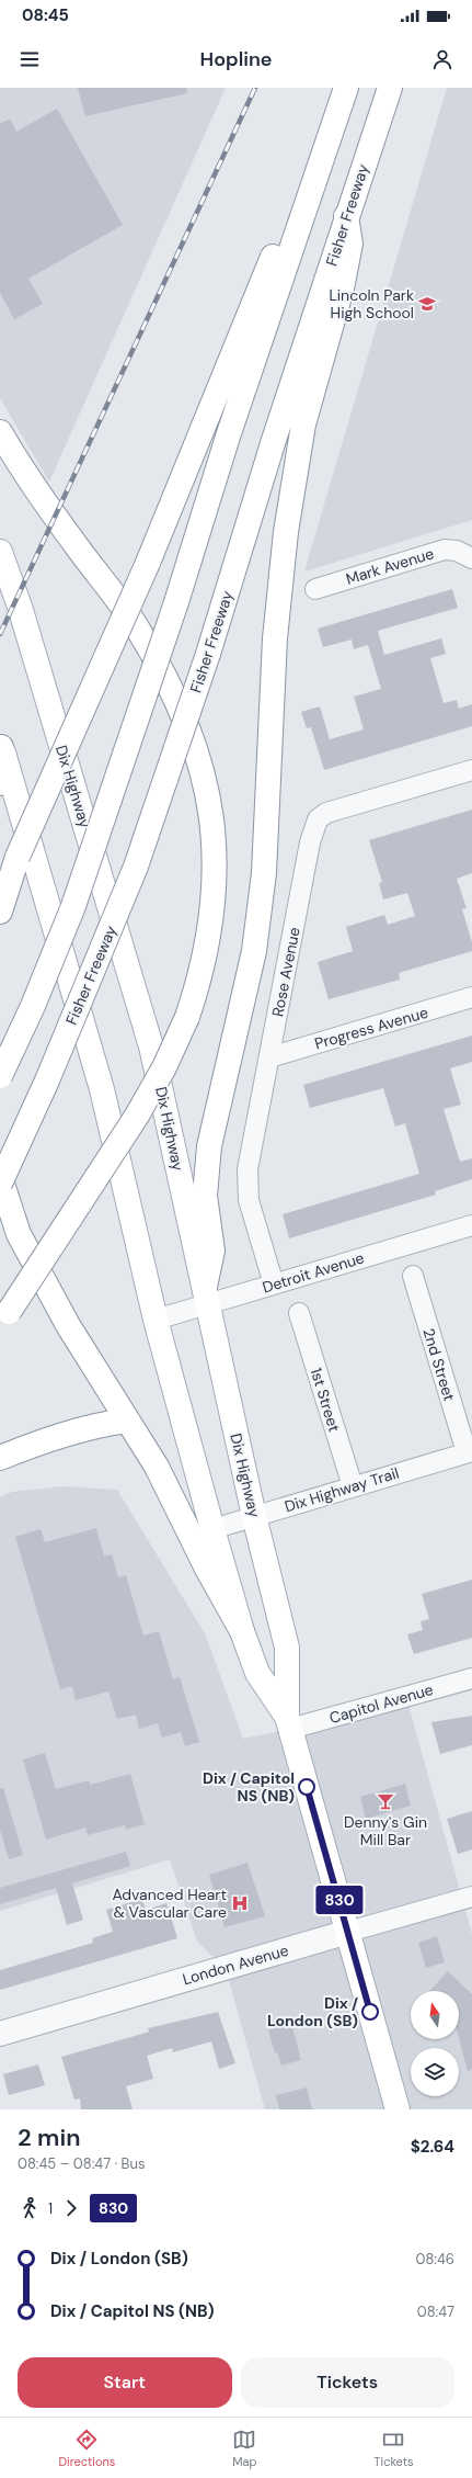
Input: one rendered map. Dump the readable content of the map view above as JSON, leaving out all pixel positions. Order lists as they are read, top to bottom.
{
  "streets": {
    "main road": ["Fisher Freeway", "Dix Highway"],
    "street": [
      "Mark Avenue",
      "Rose Avenue",
      "Progress Avenue",
      "Detroit Avenue",
      "2nd Street",
      "1st Street",
      "Dix Highway Trail",
      "Capitol Avenue",
      "London Avenue"
    ]
  },
  "crossings": [
    ["Dix Highway", "Detroit Avenue"],
    ["Dix Highway", "Dix Highway Trail"],
    ["Dix Highway", "Capitol Avenue"],
    ["Dix Highway", "London Avenue"],
    ["Rose Avenue", "Progress Avenue"],
    ["Rose Avenue", "Detroit Avenue"],
    ["2nd Street", "Dix Highway Trail"],
    ["1st Street", "Dix Highway Trail"]
  ],
  "places": {
    "school or university": ["Lincoln Park High School"],
    "other": ["Dix / Capitol NS (NB)", "Dix / London (SB)"],
    "bar": ["Denny's Gin Mill Bar"],
    "hospital": ["Advanced Heart & Vascular Care"]
  },
  "lines": ["bus line 830"],
  "north": "top",
  "page": {
    "status": "08:45",
    "header": "Hopline",
    "on_map": "830",
    "heading": ["2 min", "08:45 – 08:47 · Bus", "$2.64"],
    "legs": ["1", "830"],
    "list": [
      {
        "name": "Dix / London (SB)",
        "value": "08:46"
      },
      {
        "name": "Dix / Capitol NS (NB)",
        "value": "08:47"
      }
    ],
    "buttons": ["Start", "Tickets"],
    "tabs": ["Directions", "Map", "Tickets"]
  }
}
